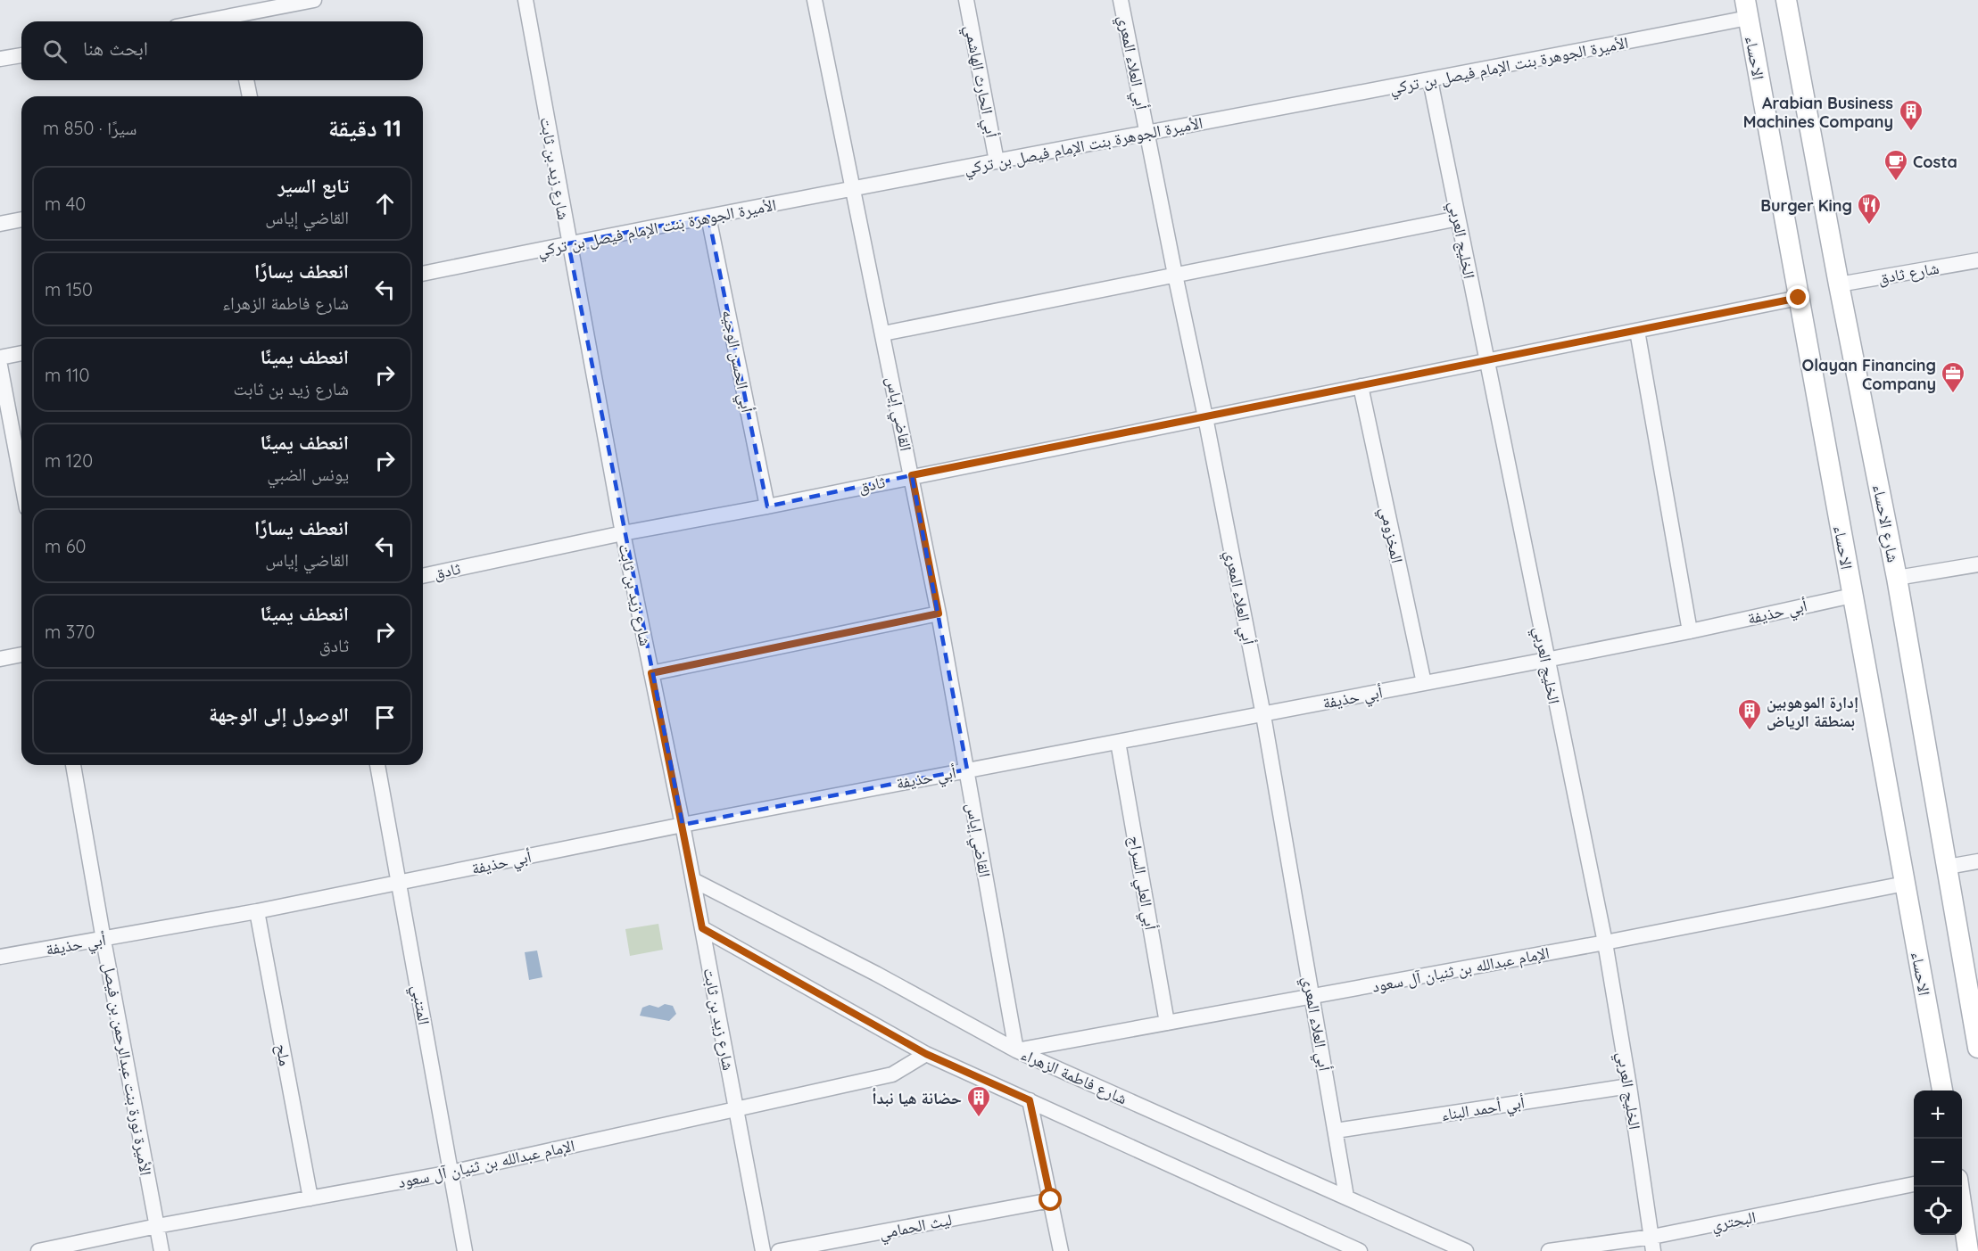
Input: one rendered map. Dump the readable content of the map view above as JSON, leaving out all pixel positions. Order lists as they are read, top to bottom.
{
  "streets": {
    "main road": ["الاحساء", "شارع الاحساء"],
    "street": [
      "أبي العلاء المعري",
      "الأميرة الجوهرة بنت الإمام فيصل بن تركي",
      "أبي الحارث الهاشمي",
      "شارع زيد بن ثابت",
      "الخليج العربي",
      "شارع ثادق",
      "أبي الحسن الوجيه",
      "القاضي إياس",
      "ثادق",
      "المخزومي",
      "أبي حذيفة",
      "أبي العلي السراج",
      "الإمام عبدالله بن ثنيان آل سعود",
      "المتنبي",
      "ملح",
      "الأميرة نورة بنت عبدالرحمن بن فيصل",
      "شارع فاطمة الزهراء",
      "أبي أحمد البناء",
      "البحتري",
      "ليث الحمامي"
    ]
  },
  "crossings": [
    ["الاحساء", "الأميرة الجوهرة بنت الإمام فيصل بن تركي"],
    ["الاحساء", "ثادق"],
    ["الاحساء", "أبي حذيفة"],
    ["الاحساء", "الإمام عبدالله بن ثنيان آل سعود"],
    ["أبي العلاء المعري", "الأميرة الجوهرة بنت الإمام فيصل بن تركي"],
    ["أبي العلاء المعري", "ثادق"],
    ["أبي العلاء المعري", "أبي حذيفة"],
    ["أبي العلاء المعري", "الإمام عبدالله بن ثنيان آل سعود"],
    ["أبي العلاء المعري", "شارع فاطمة الزهراء"],
    ["أبي العلاء المعري", "أبي أحمد البناء"],
    ["الأميرة الجوهرة بنت الإمام فيصل بن تركي", "أبي الحارث الهاشمي"],
    ["الأميرة الجوهرة بنت الإمام فيصل بن تركي", "شارع زيد بن ثابت"],
    ["الأميرة الجوهرة بنت الإمام فيصل بن تركي", "الخليج العربي"],
    ["الأميرة الجوهرة بنت الإمام فيصل بن تركي", "أبي الحسن الوجيه"],
    ["الأميرة الجوهرة بنت الإمام فيصل بن تركي", "القاضي إياس"],
    ["شارع زيد بن ثابت", "ثادق"],
    ["شارع زيد بن ثابت", "أبي حذيفة"],
    ["شارع زيد بن ثابت", "الإمام عبدالله بن ثنيان آل سعود"],
    ["شارع زيد بن ثابت", "شارع فاطمة الزهراء"],
    ["الخليج العربي", "ثادق"],
    ["الخليج العربي", "أبي حذيفة"],
    ["الخليج العربي", "الإمام عبدالله بن ثنيان آل سعود"],
    ["الخليج العربي", "أبي أحمد البناء"],
    ["الخليج العربي", "البحتري"],
    ["شارع ثادق", "شارع الاحساء"],
    ["أبي الحسن الوجيه", "ثادق"],
    ["القاضي إياس", "ثادق"],
    ["القاضي إياس", "أبي حذيفة"],
    ["القاضي إياس", "الإمام عبدالله بن ثنيان آل سعود"],
    ["القاضي إياس", "شارع فاطمة الزهراء"],
    ["ثادق", "المخزومي"],
    ["المخزومي", "أبي حذيفة"],
    ["أبي حذيفة", "أبي العلي السراج"],
    ["أبي حذيفة", "المتنبي"],
    ["أبي حذيفة", "ملح"],
    ["أبي حذيفة", "الأميرة نورة بنت عبدالرحمن بن فيصل"],
    ["أبي العلي السراج", "الإمام عبدالله بن ثنيان آل سعود"],
    ["الإمام عبدالله بن ثنيان آل سعود", "المتنبي"],
    ["الإمام عبدالله بن ثنيان آل سعود", "ملح"],
    ["الإمام عبدالله بن ثنيان آل سعود", "الأميرة نورة بنت عبدالرحمن بن فيصل"],
    ["الإمام عبدالله بن ثنيان آل سعود", "شارع فاطمة الزهراء"]
  ],
  "places": {
    "building": ["Arabian Business Machines Company", "إدارة الموهوبين بمنطقة الرياض", "حضانة هيا نبدأ"],
    "cafe": ["Costa"],
    "restaurant": ["Burger King"],
    "office": ["Olayan Financing Company"]
  },
  "page": {
    "search": "ابحث هنا",
    "heading": ["11 دقيقة", "سيرًا · 850 m"],
    "list": [
      ["تابع السير", "القاضي إياس", "40 m"],
      ["انعطف يسارًا", "شارع فاطمة الزهراء", "150 m"],
      ["انعطف يمينًا", "شارع زيد بن ثابت", "110 m"],
      ["انعطف يمينًا", "يونس الضبي", "120 m"],
      ["انعطف يسارًا", "القاضي إياس", "60 m"],
      ["انعطف يمينًا", "ثادق", "370 m"],
      "الوصول إلى الوجهة"
    ],
    "map_buttons": ["+", "−"]
  }
}
